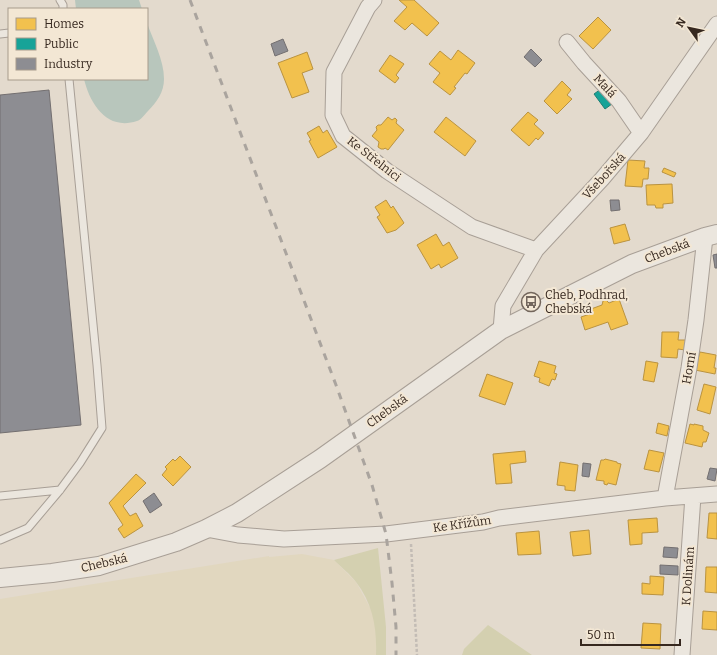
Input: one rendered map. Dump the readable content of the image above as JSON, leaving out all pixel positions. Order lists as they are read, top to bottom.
{
  "streets": {
    "street": [
      "Malá",
      "Ke Střelnici",
      "Všebořská",
      "Chebská",
      "Horní",
      "Ke Křížům",
      "K Dolinám"
    ]
  },
  "crossings": [
    ["Malá", "Všebořská"],
    ["Ke Střelnici", "Všebořská"],
    ["Všebořská", "Chebská"],
    ["Chebská", "Horní"],
    ["Chebská", "Ke Křížům"],
    ["Horní", "Ke Křížům"],
    ["Ke Křížům", "K Dolinám"]
  ],
  "places": {
    "bus stop": ["Cheb, Podhrad, Chebská"]
  },
  "legend": ["Homes", "Public", "Industry"],
  "scale_bar": "50 m",
  "north": "top left"
}
